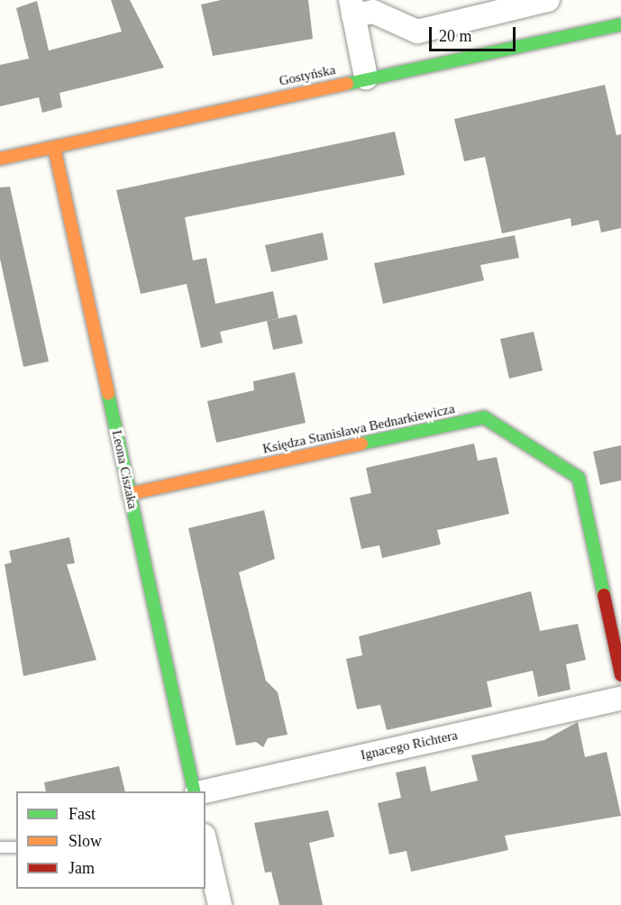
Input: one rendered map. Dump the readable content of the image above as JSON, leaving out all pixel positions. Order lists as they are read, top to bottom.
{
  "streets": {
    "street": [
      "Gostyńska",
      "Księdza Stanisława Bednarkiewicza",
      "Leona Ciszaka",
      "Ignacego Richtera"
    ]
  },
  "crossings": [
    ["Gostyńska", "Leona Ciszaka"],
    ["Księdza Stanisława Bednarkiewicza", "Leona Ciszaka"]
  ],
  "legend": ["Fast", "Slow", "Jam"],
  "scale_bar": "20 m"
}
